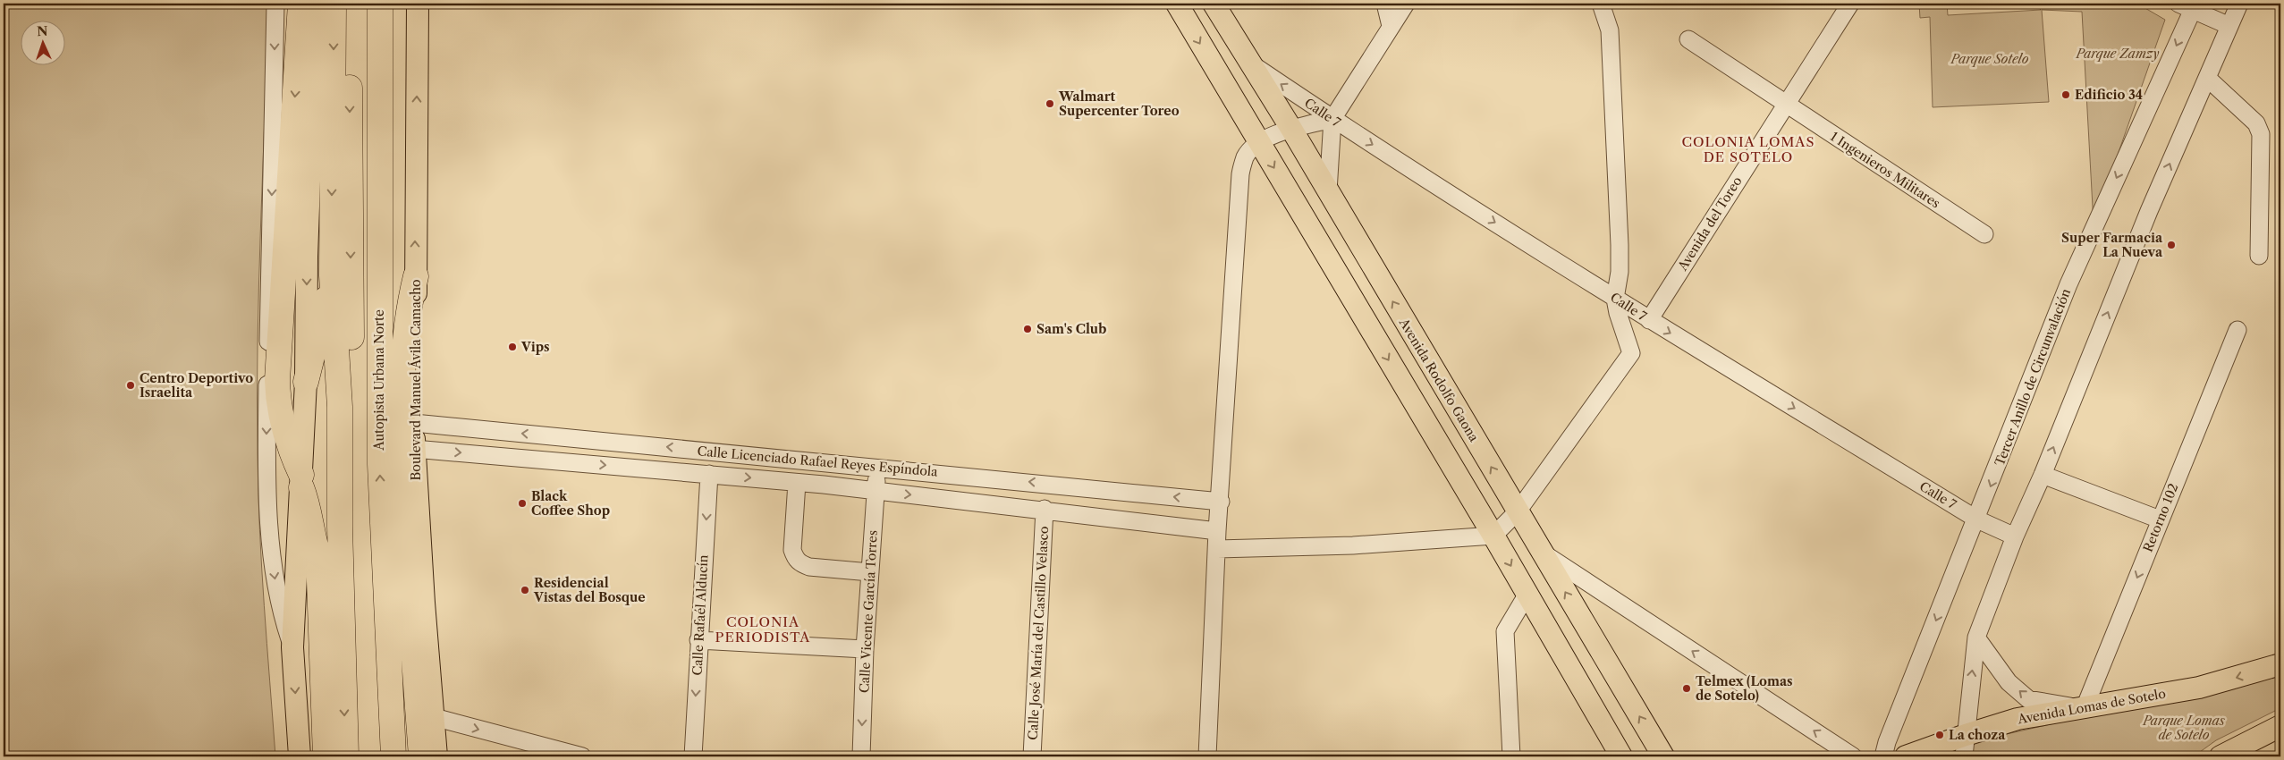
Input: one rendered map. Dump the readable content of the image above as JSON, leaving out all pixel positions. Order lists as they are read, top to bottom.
{
  "streets": {
    "highway": ["Autopista Urbana Norte", "Boulevard Manuel Ávila Camacho"],
    "main road": ["Avenida Rodolfo Gaona", "Avenida Lomas de Sotelo"],
    "street": [
      "Calle 7",
      "1 Ingenieros Militares",
      "Avenida del Toreo",
      "Tercer Anillo de Circunvalación",
      "Calle Licenciado Rafael Reyes Espíndola",
      "Retorno 102",
      "Calle Vicente García Torres",
      "Calle Rafaél Alducín",
      "Calle José María del Castillo Velasco"
    ]
  },
  "crossings": [
    ["Calle 7", "Avenida del Toreo"],
    ["Calle 7", "Tercer Anillo de Circunvalación"],
    ["Calle 7", "Avenida Rodolfo Gaona"],
    ["1 Ingenieros Militares", "Avenida del Toreo"],
    ["Boulevard Manuel Ávila Camacho", "Calle Licenciado Rafael Reyes Espíndola"],
    ["Calle Licenciado Rafael Reyes Espíndola", "Calle Vicente García Torres"],
    ["Calle Licenciado Rafael Reyes Espíndola", "Calle Rafaél Alducín"],
    ["Calle Licenciado Rafael Reyes Espíndola", "Calle José María del Castillo Velasco"],
    ["Retorno 102", "Avenida Lomas de Sotelo"]
  ],
  "one_way": ["Calle Vicente García Torres", "Calle Rafaél Alducín"],
  "districts": ["COLONIA LOMAS DE SOTELO", "COLONIA PERIODISTA"],
  "parks": ["Parque Zamzy", "Parque Sotelo", "Parque Lomas de Sotelo"],
  "places": [
    "Edificio 34",
    "Walmart Supercenter Toreo",
    "Super Farmacia La Nueva",
    "Sam's Club",
    "Vips",
    "Centro Deportivo Israelita",
    "Black Coffee Shop",
    "Residencial Vistas del Bosque",
    "Telmex (Lomas de Sotelo)",
    "La choza"
  ],
  "north": "top"
}
